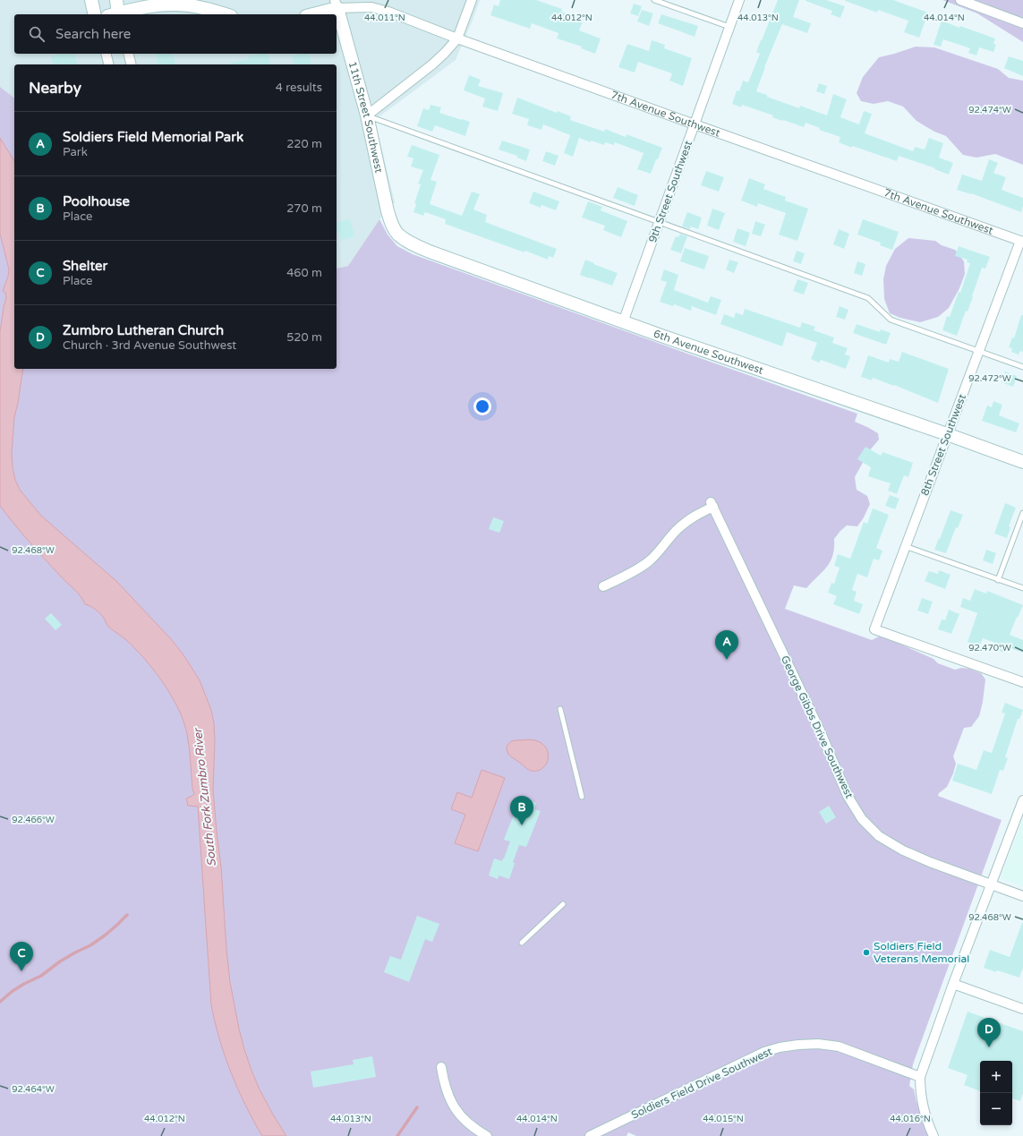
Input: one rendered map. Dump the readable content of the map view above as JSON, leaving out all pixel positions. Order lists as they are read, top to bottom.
{
  "streets": {
    "street": [
      "7th Avenue Southwest",
      "11th Street Southwest",
      "9th Street Southwest",
      "6th Avenue Southwest",
      "8th Street Southwest",
      "George Gibbs Drive Southwest",
      "Soldiers Field Drive Southwest"
    ]
  },
  "crossings": [
    ["7th Avenue Southwest", "11th Street Southwest"],
    ["7th Avenue Southwest", "9th Street Southwest"],
    ["7th Avenue Southwest", "8th Street Southwest"],
    ["11th Street Southwest", "6th Avenue Southwest"],
    ["9th Street Southwest", "6th Avenue Southwest"],
    ["6th Avenue Southwest", "8th Street Southwest"]
  ],
  "water": ["South Fork Zumbro River"],
  "places": ["Soldiers Field Veterans Memorial"],
  "page": {
    "search": "Search here",
    "heading": ["Nearby", "4 results"],
    "list": [
      {
        "mark": "A",
        "name": "Soldiers Field Memorial Park",
        "note": "Park",
        "value": "220 m"
      },
      {
        "mark": "B",
        "name": "Poolhouse",
        "note": "Place",
        "value": "270 m"
      },
      {
        "mark": "C",
        "name": "Shelter",
        "note": "Place",
        "value": "460 m"
      },
      {
        "mark": "D",
        "name": "Zumbro Lutheran Church",
        "note": "Church · 3rd Avenue Southwest",
        "value": "520 m"
      }
    ],
    "pins": [
      "A",
      "B",
      "C",
      "D"
    ],
    "map_buttons": ["+", "−"]
  },
  "coordinates": [
    "44.011°N",
    "44.012°N",
    "44.013°N",
    "44.014°N",
    "92.474°W",
    "92.472°W",
    "92.468°W",
    "92.470°W",
    "92.466°W",
    "92.464°W",
    "44.015°N",
    "44.016°N"
  ]
}
